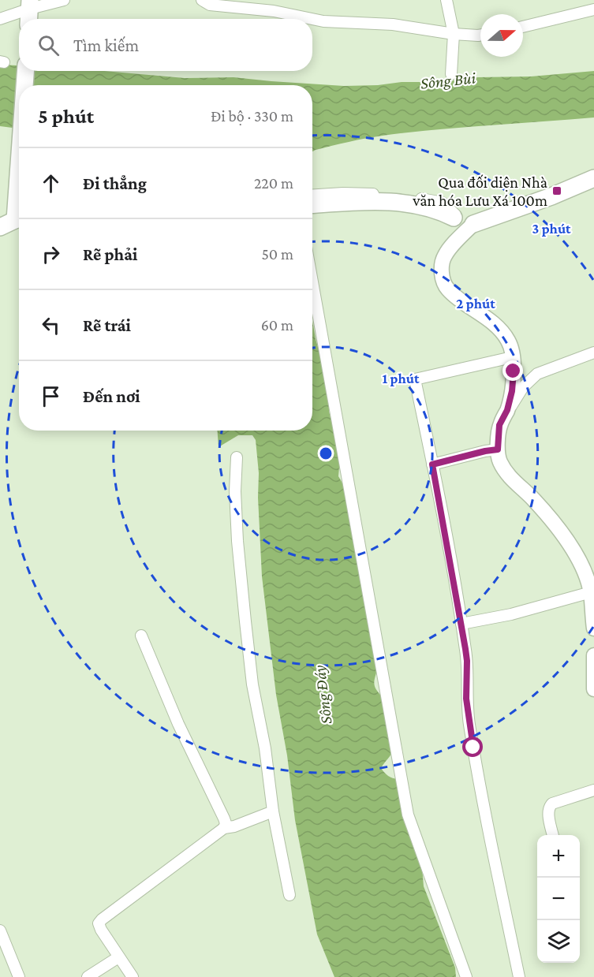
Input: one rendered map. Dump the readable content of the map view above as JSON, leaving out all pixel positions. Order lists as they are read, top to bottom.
{
  "water": ["Sông Bùi", "Sông Đáy"],
  "places": {
    "transit": ["Qua đối diện Nhà văn hóa Lưu Xá 100m"]
  },
  "north": "right",
  "page": {
    "search": "Tìm kiếm",
    "heading": ["5 phút", "Đi bộ · 330 m"],
    "list": [
      ["Đi thẳng", "220 m"],
      ["Rẽ phải", "50 m"],
      ["Rẽ trái", "60 m"],
      "Đến nơi"
    ],
    "map_buttons": ["+", "−"]
  },
  "rings": ["3 phút", "2 phút", "1 phút"]
}
